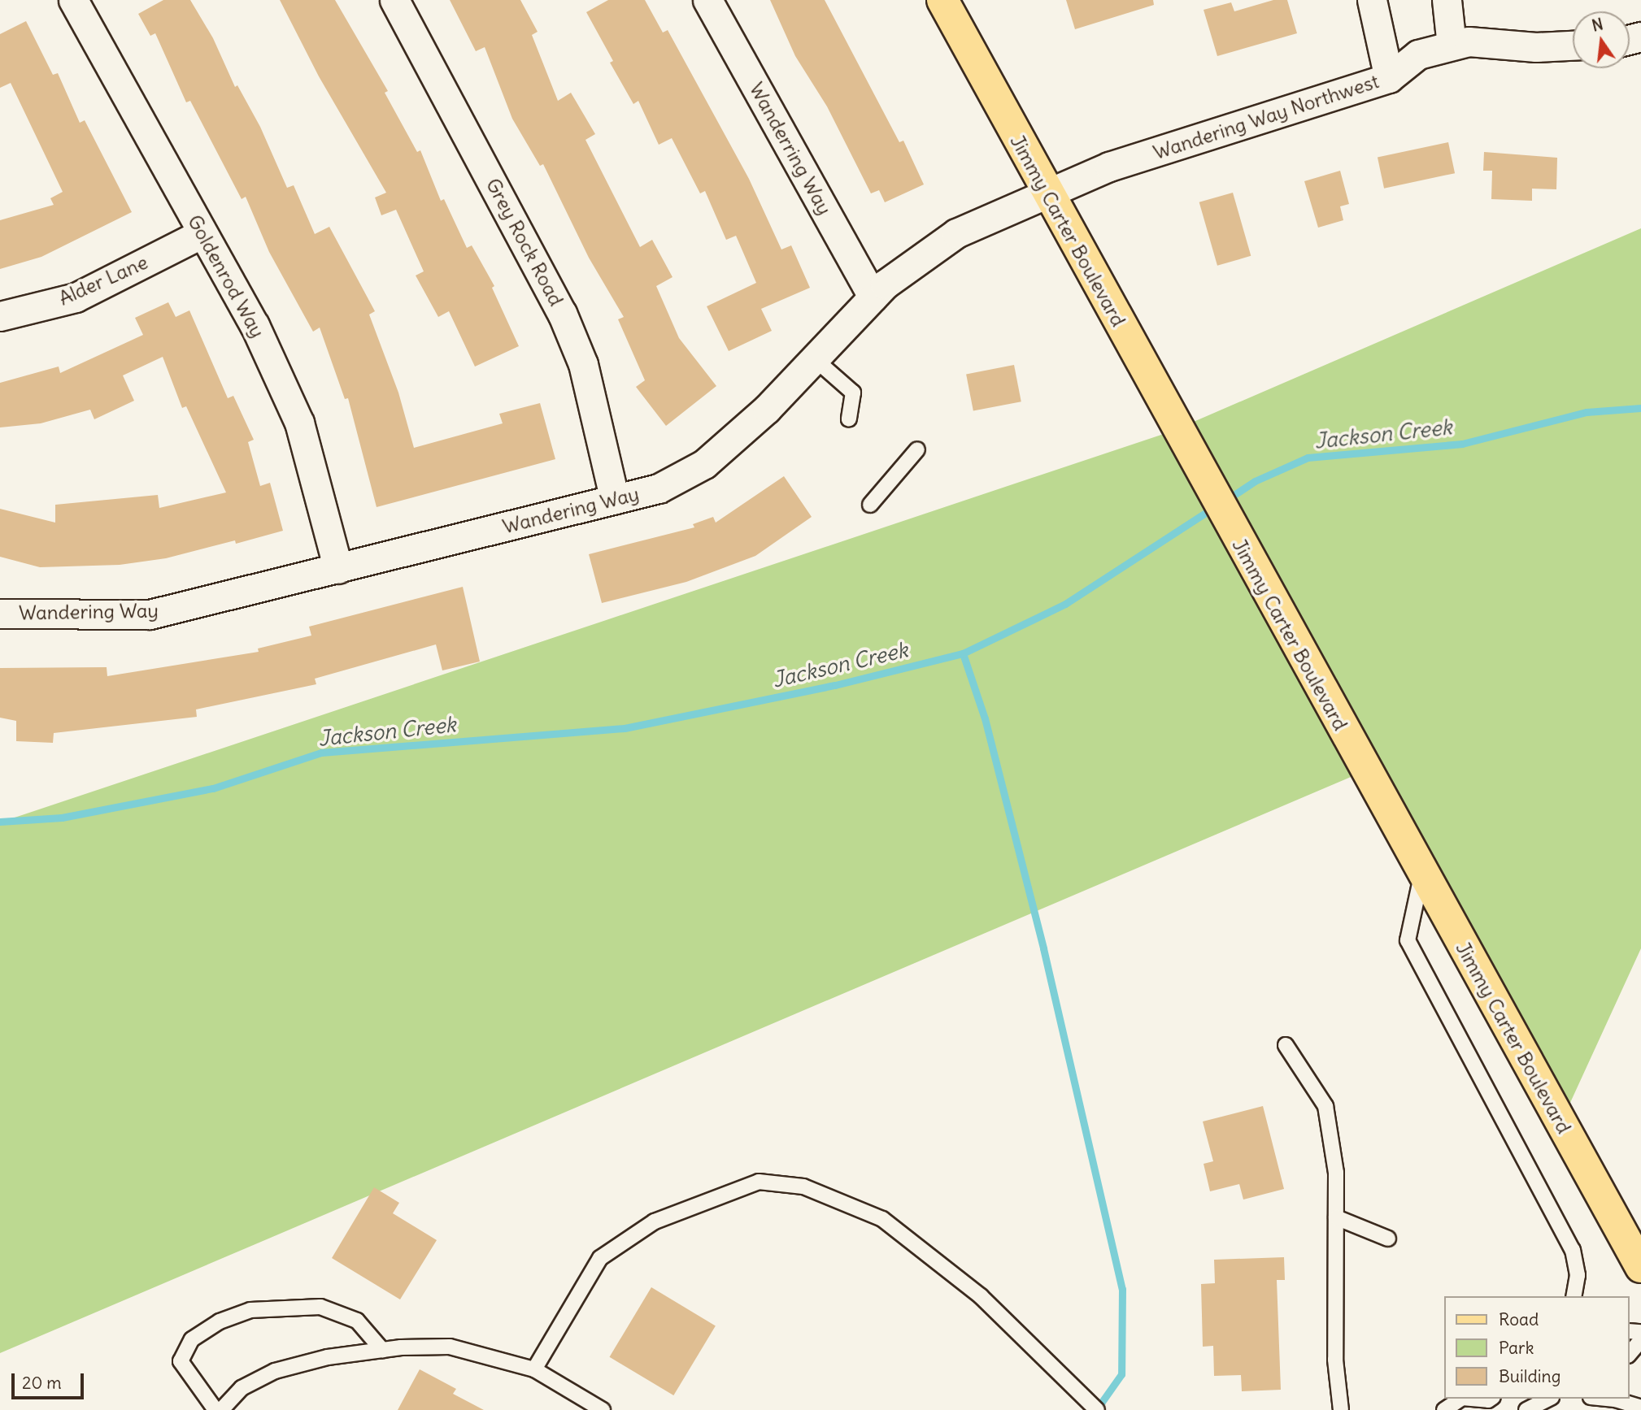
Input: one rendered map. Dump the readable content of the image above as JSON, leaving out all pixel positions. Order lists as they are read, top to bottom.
{
  "streets": {
    "main road": ["Jimmy Carter Boulevard"],
    "street": [
      "Wandering Way Northwest",
      "Wanderring Way",
      "Grey Rock Road",
      "Goldenrod Way",
      "Alder Lane",
      "Wandering Way"
    ]
  },
  "crossings": [
    ["Wandering Way Northwest", "Jimmy Carter Boulevard"],
    ["Wandering Way Northwest", "Wandering Way"],
    ["Wanderring Way", "Wandering Way"],
    ["Jimmy Carter Boulevard", "Wandering Way"],
    ["Grey Rock Road", "Wandering Way"],
    ["Goldenrod Way", "Alder Lane"],
    ["Goldenrod Way", "Wandering Way"]
  ],
  "water": ["Jackson Creek"],
  "legend": ["Road", "Park", "Building"],
  "scale_bar": "20 m",
  "north": "top"
}
